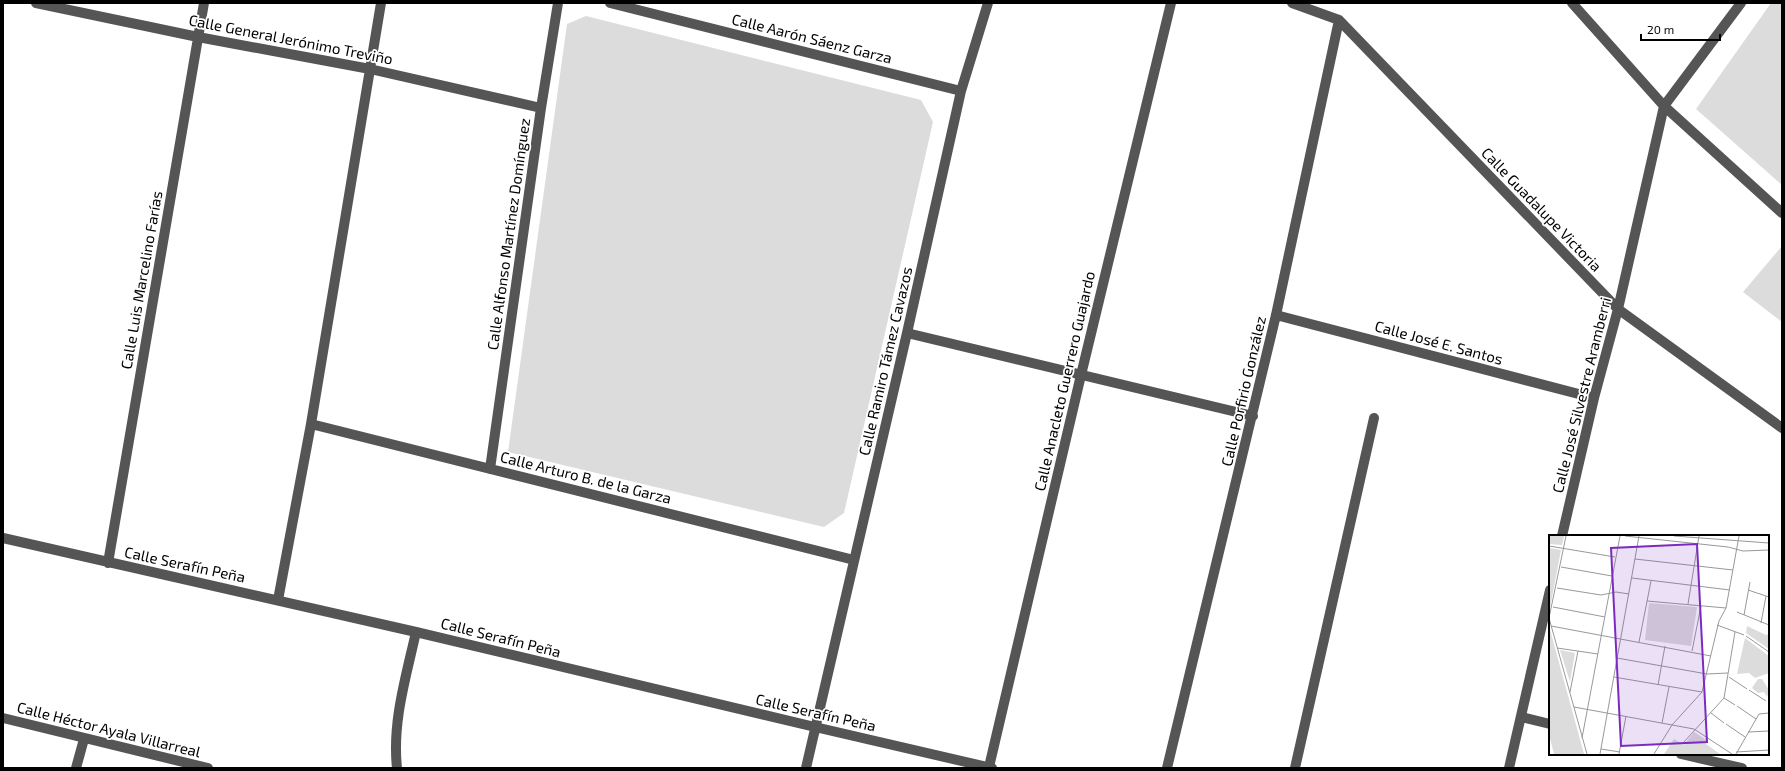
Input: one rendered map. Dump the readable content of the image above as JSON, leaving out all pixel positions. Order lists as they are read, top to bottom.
{
  "streets": {
    "street": [
      "Calle Aarón Sáenz Garza",
      "Calle General Jerónimo Treviño",
      "Calle Guadalupe Victoria",
      "Calle Alfonso Martínez Domínguez",
      "Calle Luis Marcelino Farías",
      "Calle José E. Santos",
      "Calle Ramiro Támez Cavazos",
      "Calle Anacleto Guerrero Guajardo",
      "Calle Porfirio González",
      "Calle José Silvestre Aramberri",
      "Calle Arturo B. de la Garza",
      "Calle Serafín Peña",
      "Calle Héctor Ayala Villarreal"
    ]
  },
  "crossings": [
    ["Calle Aarón Sáenz Garza", "Calle Ramiro Támez Cavazos"],
    ["Calle General Jerónimo Treviño", "Calle Alfonso Martínez Domínguez"],
    ["Calle General Jerónimo Treviño", "Calle Luis Marcelino Farías"],
    ["Calle Guadalupe Victoria", "Calle Porfirio González"],
    ["Calle Guadalupe Victoria", "Calle José Silvestre Aramberri"],
    ["Calle Alfonso Martínez Domínguez", "Calle Arturo B. de la Garza"],
    ["Calle Luis Marcelino Farías", "Calle Serafín Peña"],
    ["Calle José E. Santos", "Calle Porfirio González"],
    ["Calle José E. Santos", "Calle José Silvestre Aramberri"],
    ["Calle Ramiro Támez Cavazos", "Calle Arturo B. de la Garza"],
    ["Calle Ramiro Támez Cavazos", "Calle Serafín Peña"],
    ["Calle Anacleto Guerrero Guajardo", "Calle Serafín Peña"]
  ],
  "scale_bar": "20 m"
}
